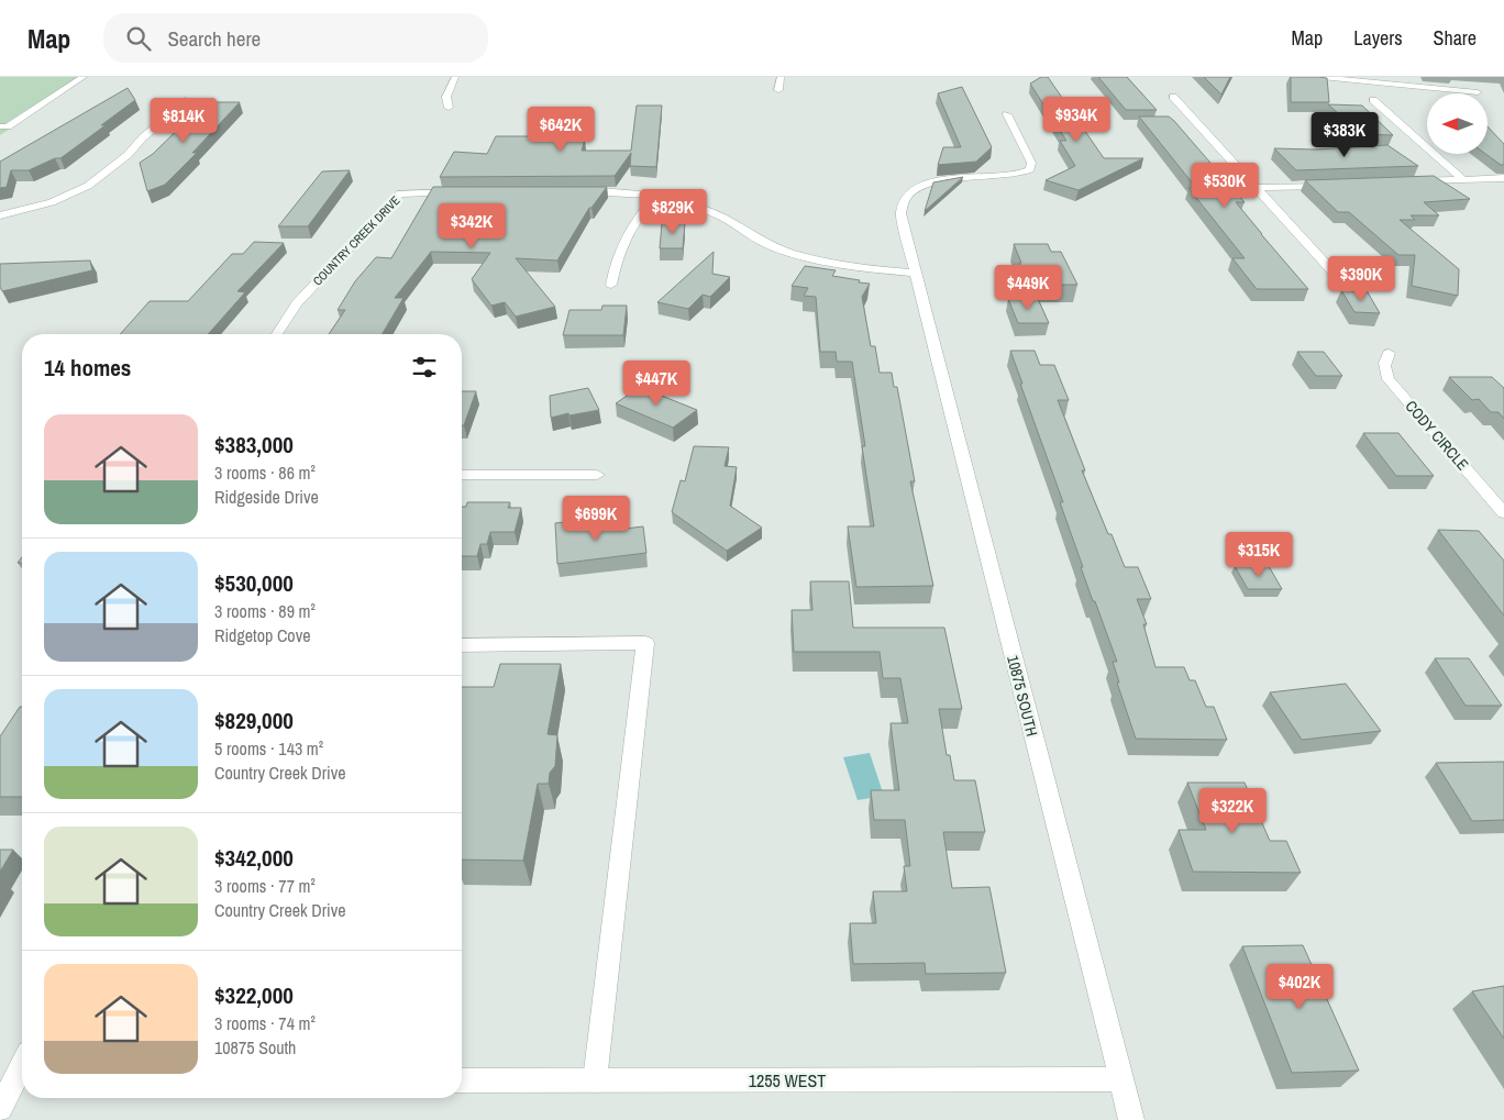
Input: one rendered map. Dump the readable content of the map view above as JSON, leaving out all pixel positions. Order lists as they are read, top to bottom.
{
  "streets": {
    "street": [
      "COUNTRY CREEK DRIVE",
      "CODY CIRCLE",
      "10875 SOUTH",
      "1255 WEST"
    ]
  },
  "crossings": [
    ["10875 SOUTH", "1255 WEST"]
  ],
  "north": "left",
  "page": {
    "header": "Map",
    "search": "Search here",
    "nav": ["Map", "Layers", "Share"],
    "price": [
      "$934K",
      "$814K",
      "$642K",
      "$383K",
      "$530K",
      "$829K",
      "$342K",
      "$390K",
      "$449K",
      "$447K",
      "$699K",
      "$315K",
      "$322K",
      "$402K"
    ],
    "heading": "14 homes",
    "list": [
      {
        "name": "$383,000",
        "note": "3 rooms · 86 m² · Ridgeside Drive"
      },
      {
        "name": "$530,000",
        "note": "3 rooms · 89 m² · Ridgetop Cove"
      },
      {
        "name": "$829,000",
        "note": "5 rooms · 143 m² · Country Creek Drive"
      },
      {
        "name": "$342,000",
        "note": "3 rooms · 77 m² · Country Creek Drive"
      },
      {
        "name": "$322,000",
        "note": "3 rooms · 74 m² · 10875 South"
      }
    ]
  }
}
